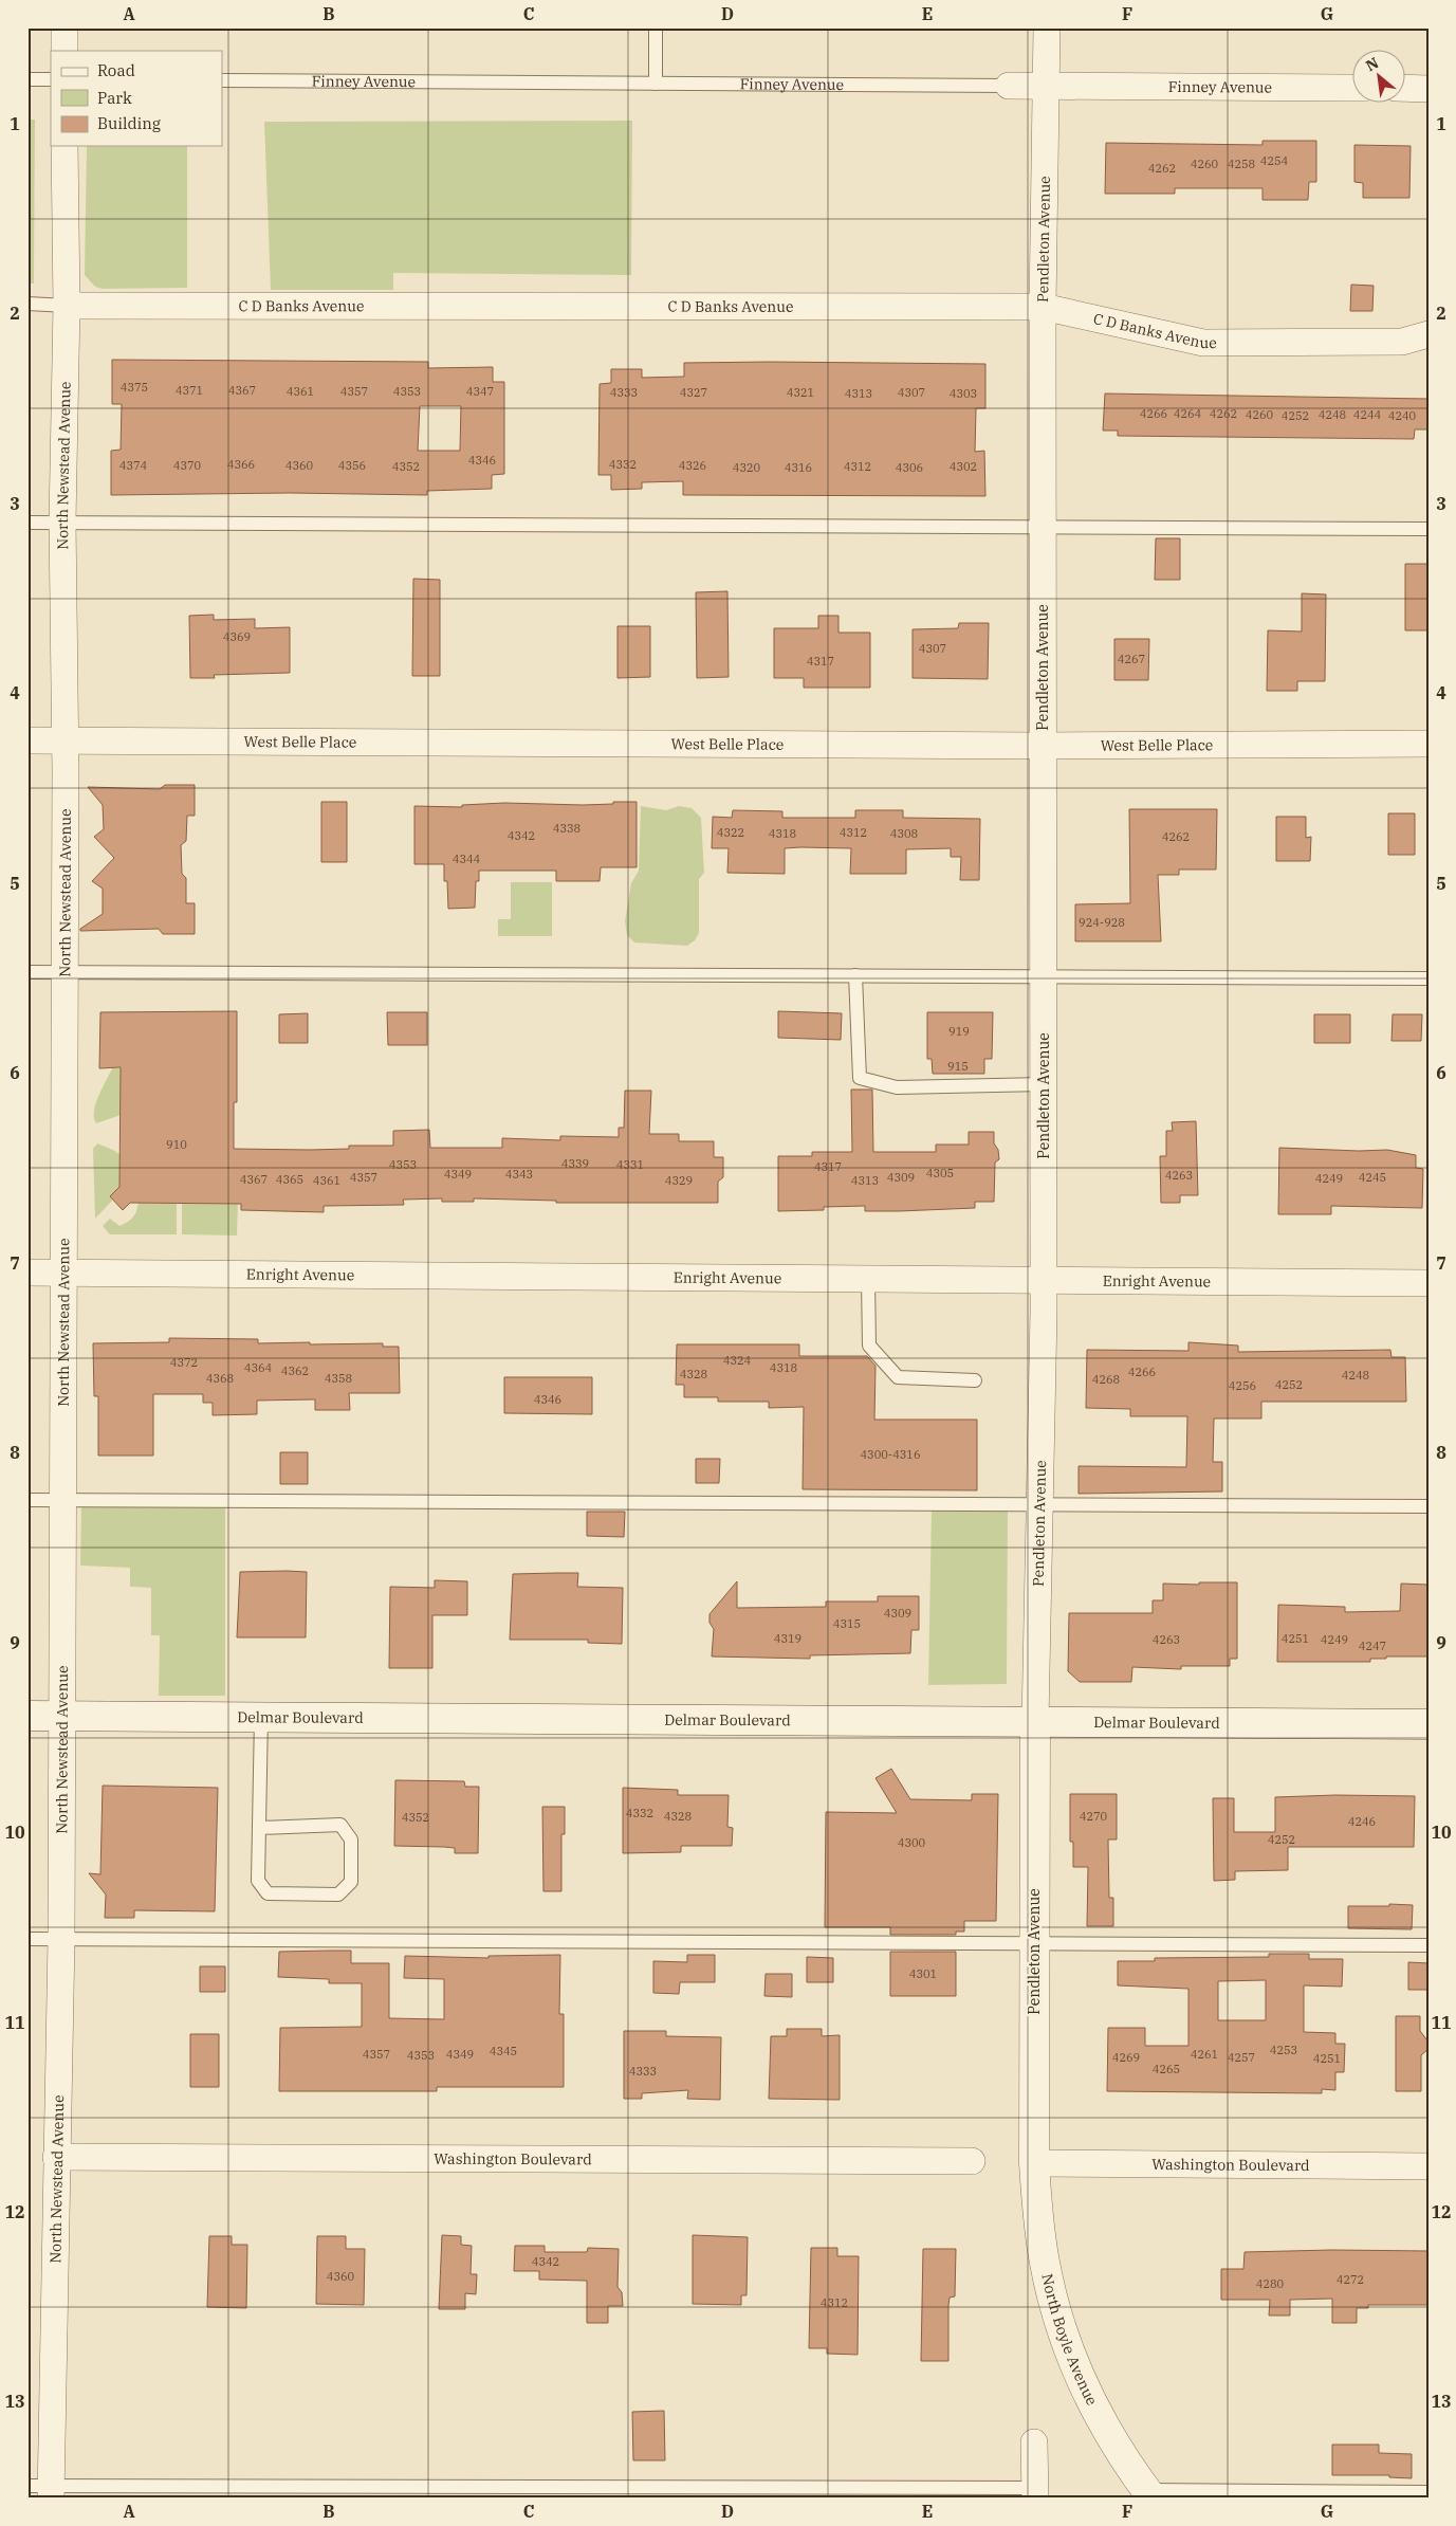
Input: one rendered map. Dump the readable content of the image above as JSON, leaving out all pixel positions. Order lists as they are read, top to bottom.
{
  "streets": {
    "main road": ["Pendleton Avenue", "Delmar Boulevard", "North Boyle Avenue"],
    "street": [
      "Finney Avenue",
      "C D Banks Avenue",
      "North Newstead Avenue",
      "West Belle Place",
      "Enright Avenue",
      "Washington Boulevard"
    ]
  },
  "crossings": [
    ["Finney Avenue", "Pendleton Avenue"],
    ["Pendleton Avenue", "C D Banks Avenue"],
    ["Pendleton Avenue", "West Belle Place"],
    ["Pendleton Avenue", "Enright Avenue"],
    ["Pendleton Avenue", "Delmar Boulevard"],
    ["Pendleton Avenue", "Washington Boulevard"],
    ["Pendleton Avenue", "North Boyle Avenue"],
    ["C D Banks Avenue", "North Newstead Avenue"],
    ["North Newstead Avenue", "West Belle Place"],
    ["North Newstead Avenue", "Enright Avenue"],
    ["North Newstead Avenue", "Delmar Boulevard"],
    ["North Newstead Avenue", "Washington Boulevard"],
    ["Washington Boulevard", "North Boyle Avenue"]
  ],
  "house_numbers": [
    "4254",
    "4260",
    "4258",
    "4262",
    "4375",
    "4371",
    "4367",
    "4361",
    "4357",
    "4353",
    "4347",
    "4333",
    "4327",
    "4321",
    "4307",
    "4313",
    "4303",
    "4266",
    "4264",
    "4262",
    "4260",
    "4248",
    "4244",
    "4252",
    "4240",
    "4346",
    "4366",
    "4332",
    "4374",
    "4370",
    "4360",
    "4356",
    "4326",
    "4352",
    "4312",
    "4302",
    "4320",
    "4316",
    "4306",
    "4369",
    "4307",
    "4267",
    "4317",
    "4338",
    "4322",
    "4312",
    "4318",
    "4308",
    "4342",
    "4262",
    "4344",
    "924-928",
    "919",
    "915",
    "910",
    "4339",
    "4353",
    "4331",
    "4317",
    "4305",
    "4349",
    "4343",
    "4263",
    "4357",
    "4309",
    "4245",
    "4249",
    "4367",
    "4365",
    "4361",
    "4329",
    "4313",
    "4324",
    "4372",
    "4364",
    "4318",
    "4362",
    "4266",
    "4328",
    "4248",
    "4368",
    "4358",
    "4268",
    "4252",
    "4256",
    "4346",
    "4300-4316",
    "4309",
    "4315",
    "4319",
    "4251",
    "4263",
    "4249",
    "4247",
    "4332",
    "4328",
    "4270",
    "4352",
    "4246",
    "4252",
    "4300",
    "4301",
    "4253",
    "4345",
    "4357",
    "4349",
    "4261",
    "4353",
    "4269",
    "4257",
    "4251",
    "4265",
    "4333",
    "4342",
    "4360",
    "4272",
    "4280",
    "4312"
  ],
  "legend": ["Road", "Park", "Building"],
  "north": "top left",
  "grid": {
    "columns": [
      "A",
      "B",
      "C",
      "D",
      "E",
      "F",
      "G"
    ],
    "rows": [
      "1",
      "2",
      "3",
      "4",
      "5",
      "6",
      "7",
      "8",
      "9",
      "10",
      "11",
      "12",
      "13"
    ]
  }
}
